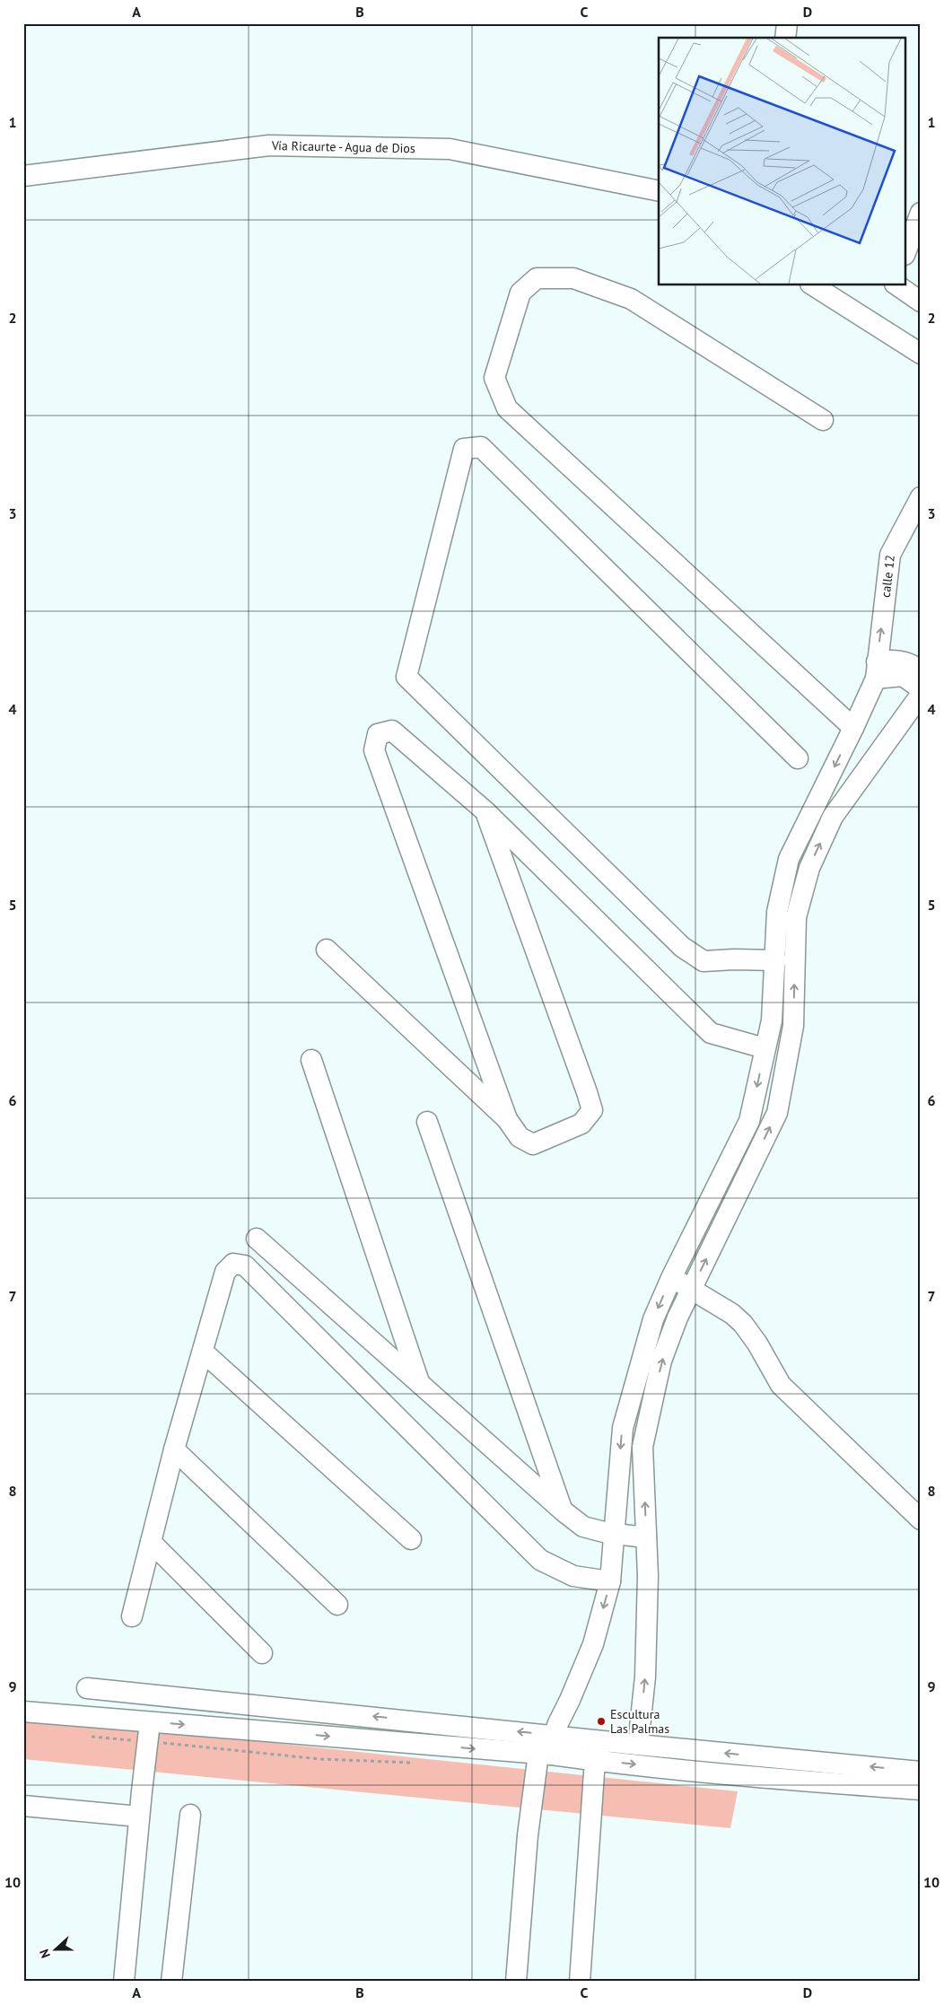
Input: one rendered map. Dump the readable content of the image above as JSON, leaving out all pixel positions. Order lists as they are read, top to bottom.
{
  "streets": {
    "street": ["Vía Ricaurte - Agua de Dios", "calle 12"]
  },
  "places": ["Escultura Las Palmas"],
  "north": "left",
  "grid": {
    "columns": [
      "A",
      "B",
      "C",
      "D"
    ],
    "rows": [
      "1",
      "2",
      "3",
      "4",
      "5",
      "6",
      "7",
      "8",
      "9",
      "10"
    ]
  }
}
